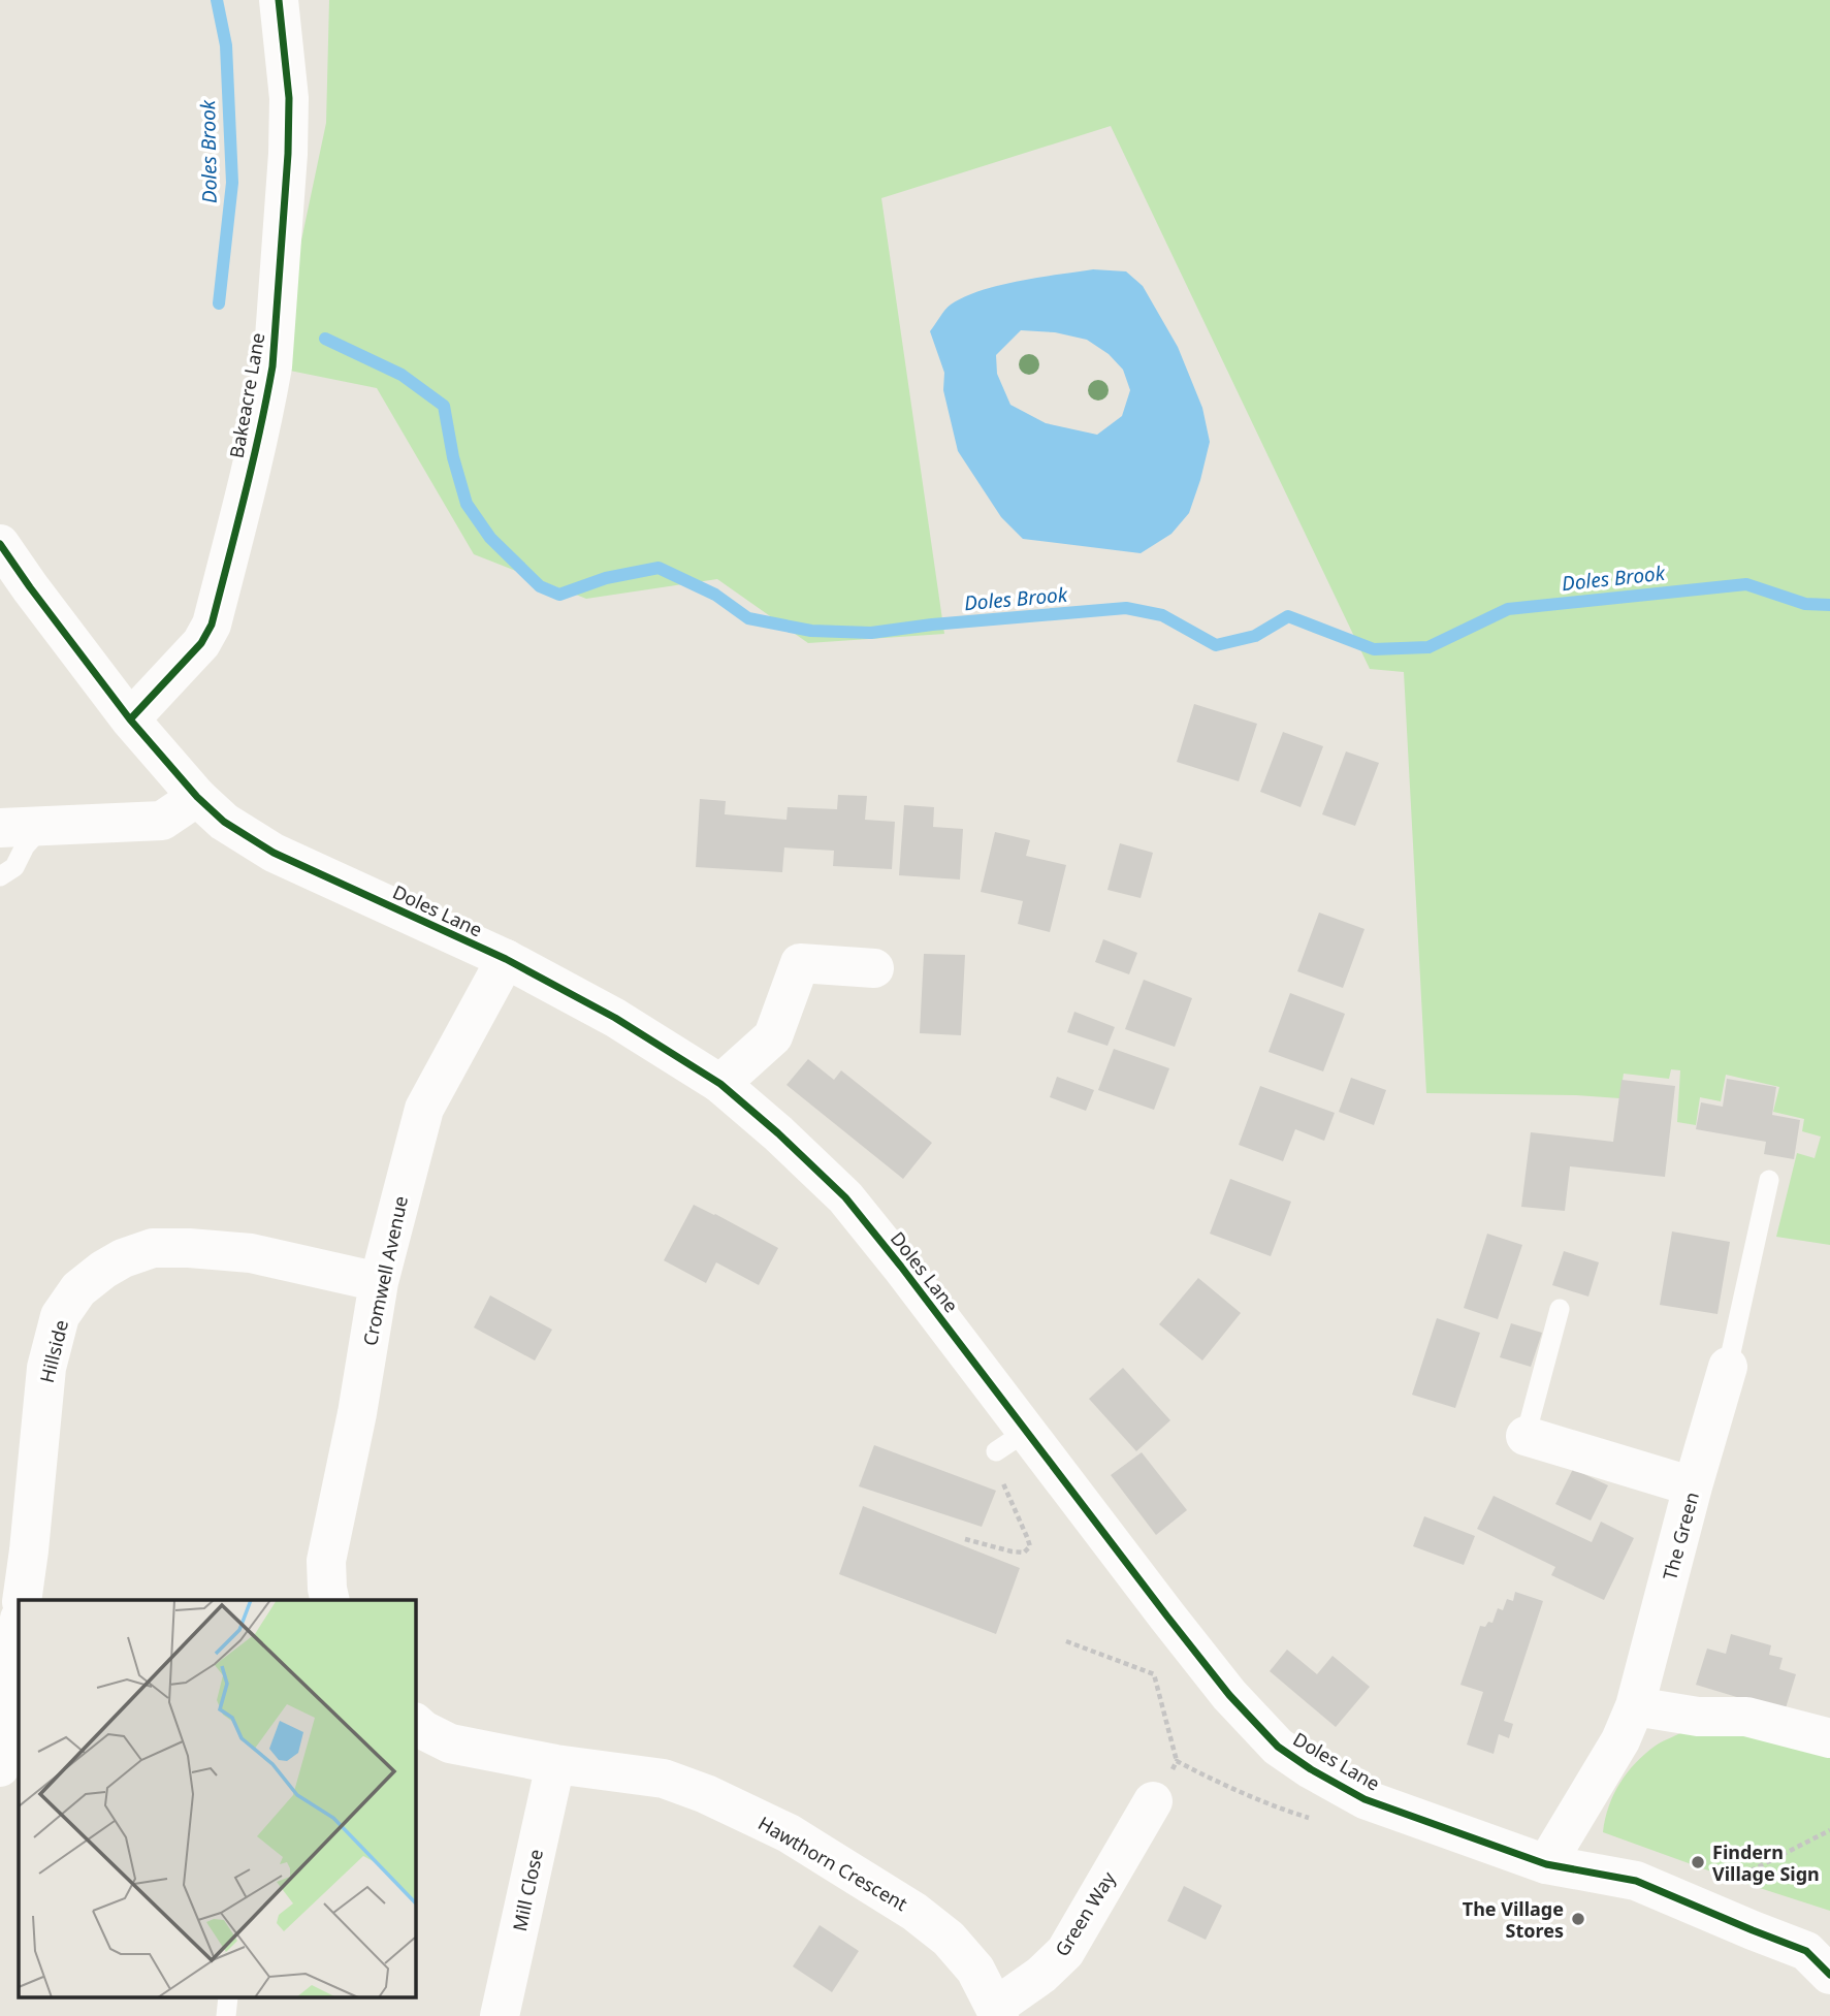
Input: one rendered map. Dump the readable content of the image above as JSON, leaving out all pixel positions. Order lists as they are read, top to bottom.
{
  "streets": {
    "street": [
      "Bakeacre Lane",
      "Doles Lane",
      "Cromwell Avenue",
      "Hillside",
      "The Green",
      "Hawthorn Crescent",
      "Mill Close",
      "Green Way"
    ]
  },
  "crossings": [
    ["Bakeacre Lane", "Doles Lane"],
    ["Doles Lane", "Cromwell Avenue"],
    ["Doles Lane", "The Green"],
    ["Cromwell Avenue", "Hillside"],
    ["Hawthorn Crescent", "Mill Close"],
    ["Hawthorn Crescent", "Green Way"]
  ],
  "water": ["Doles Brook"],
  "places": ["Findern Village Sign", "The Village Stores"]
}
